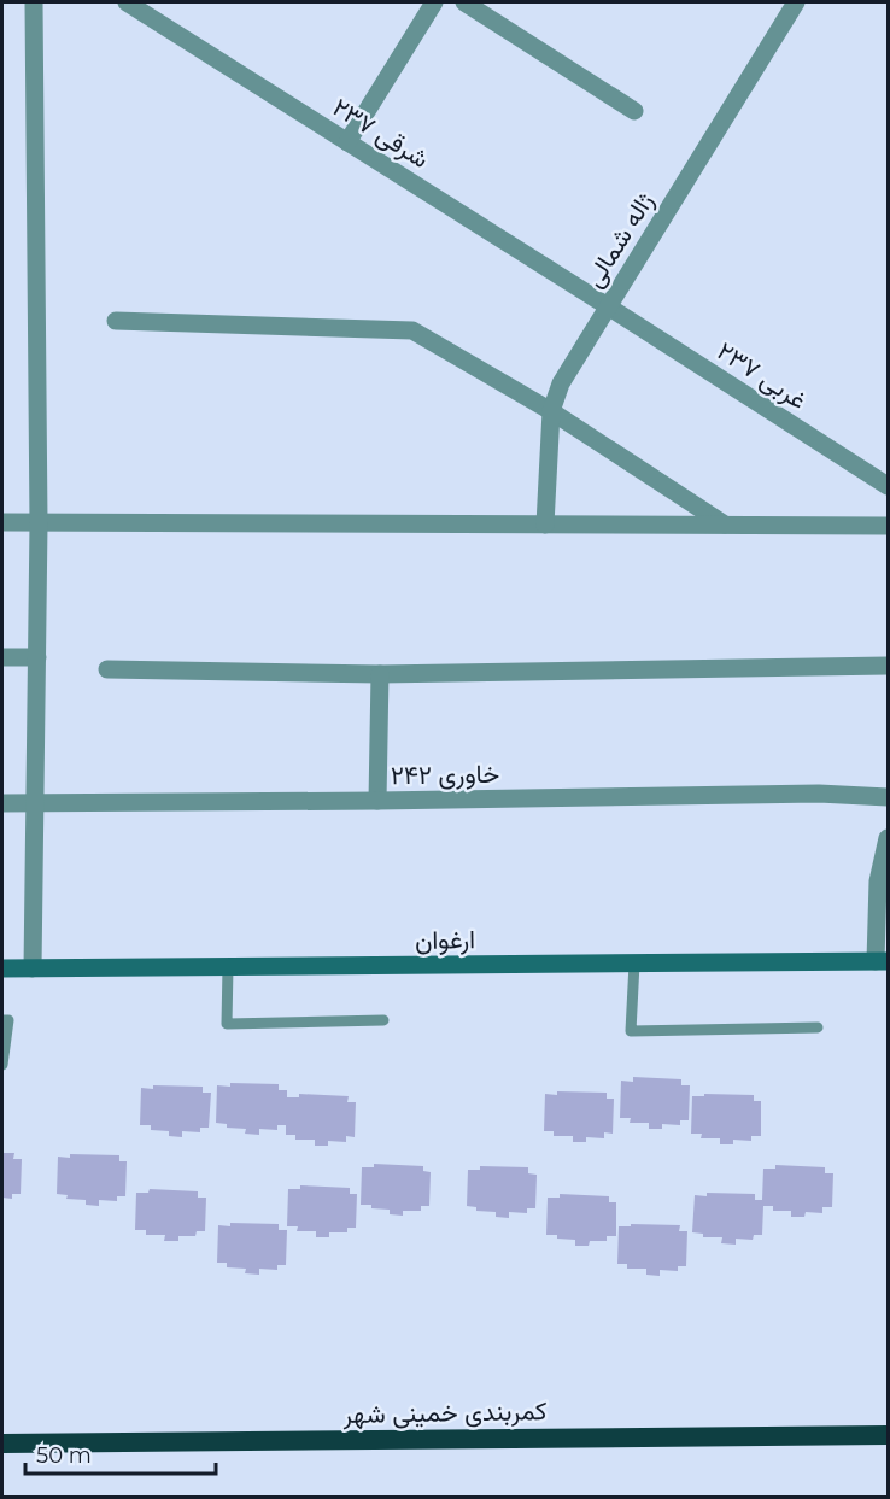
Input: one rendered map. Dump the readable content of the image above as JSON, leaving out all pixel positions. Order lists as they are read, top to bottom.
{
  "streets": {
    "highway": ["کمربندی خمینی شهر"],
    "main road": ["ارغوان"],
    "street": [
      "۲۳۷ شرقی",
      "ژاله شمالی",
      "۲۳۷ غربی",
      "۲۴۲ خاوری"
    ]
  },
  "crossings": [
    ["۲۳۷ شرقی", "ژاله شمالی"],
    ["۲۳۷ شرقی", "۲۳۷ غربی"],
    ["ژاله شمالی", "۲۳۷ غربی"]
  ],
  "scale_bar": "50 m"
}
